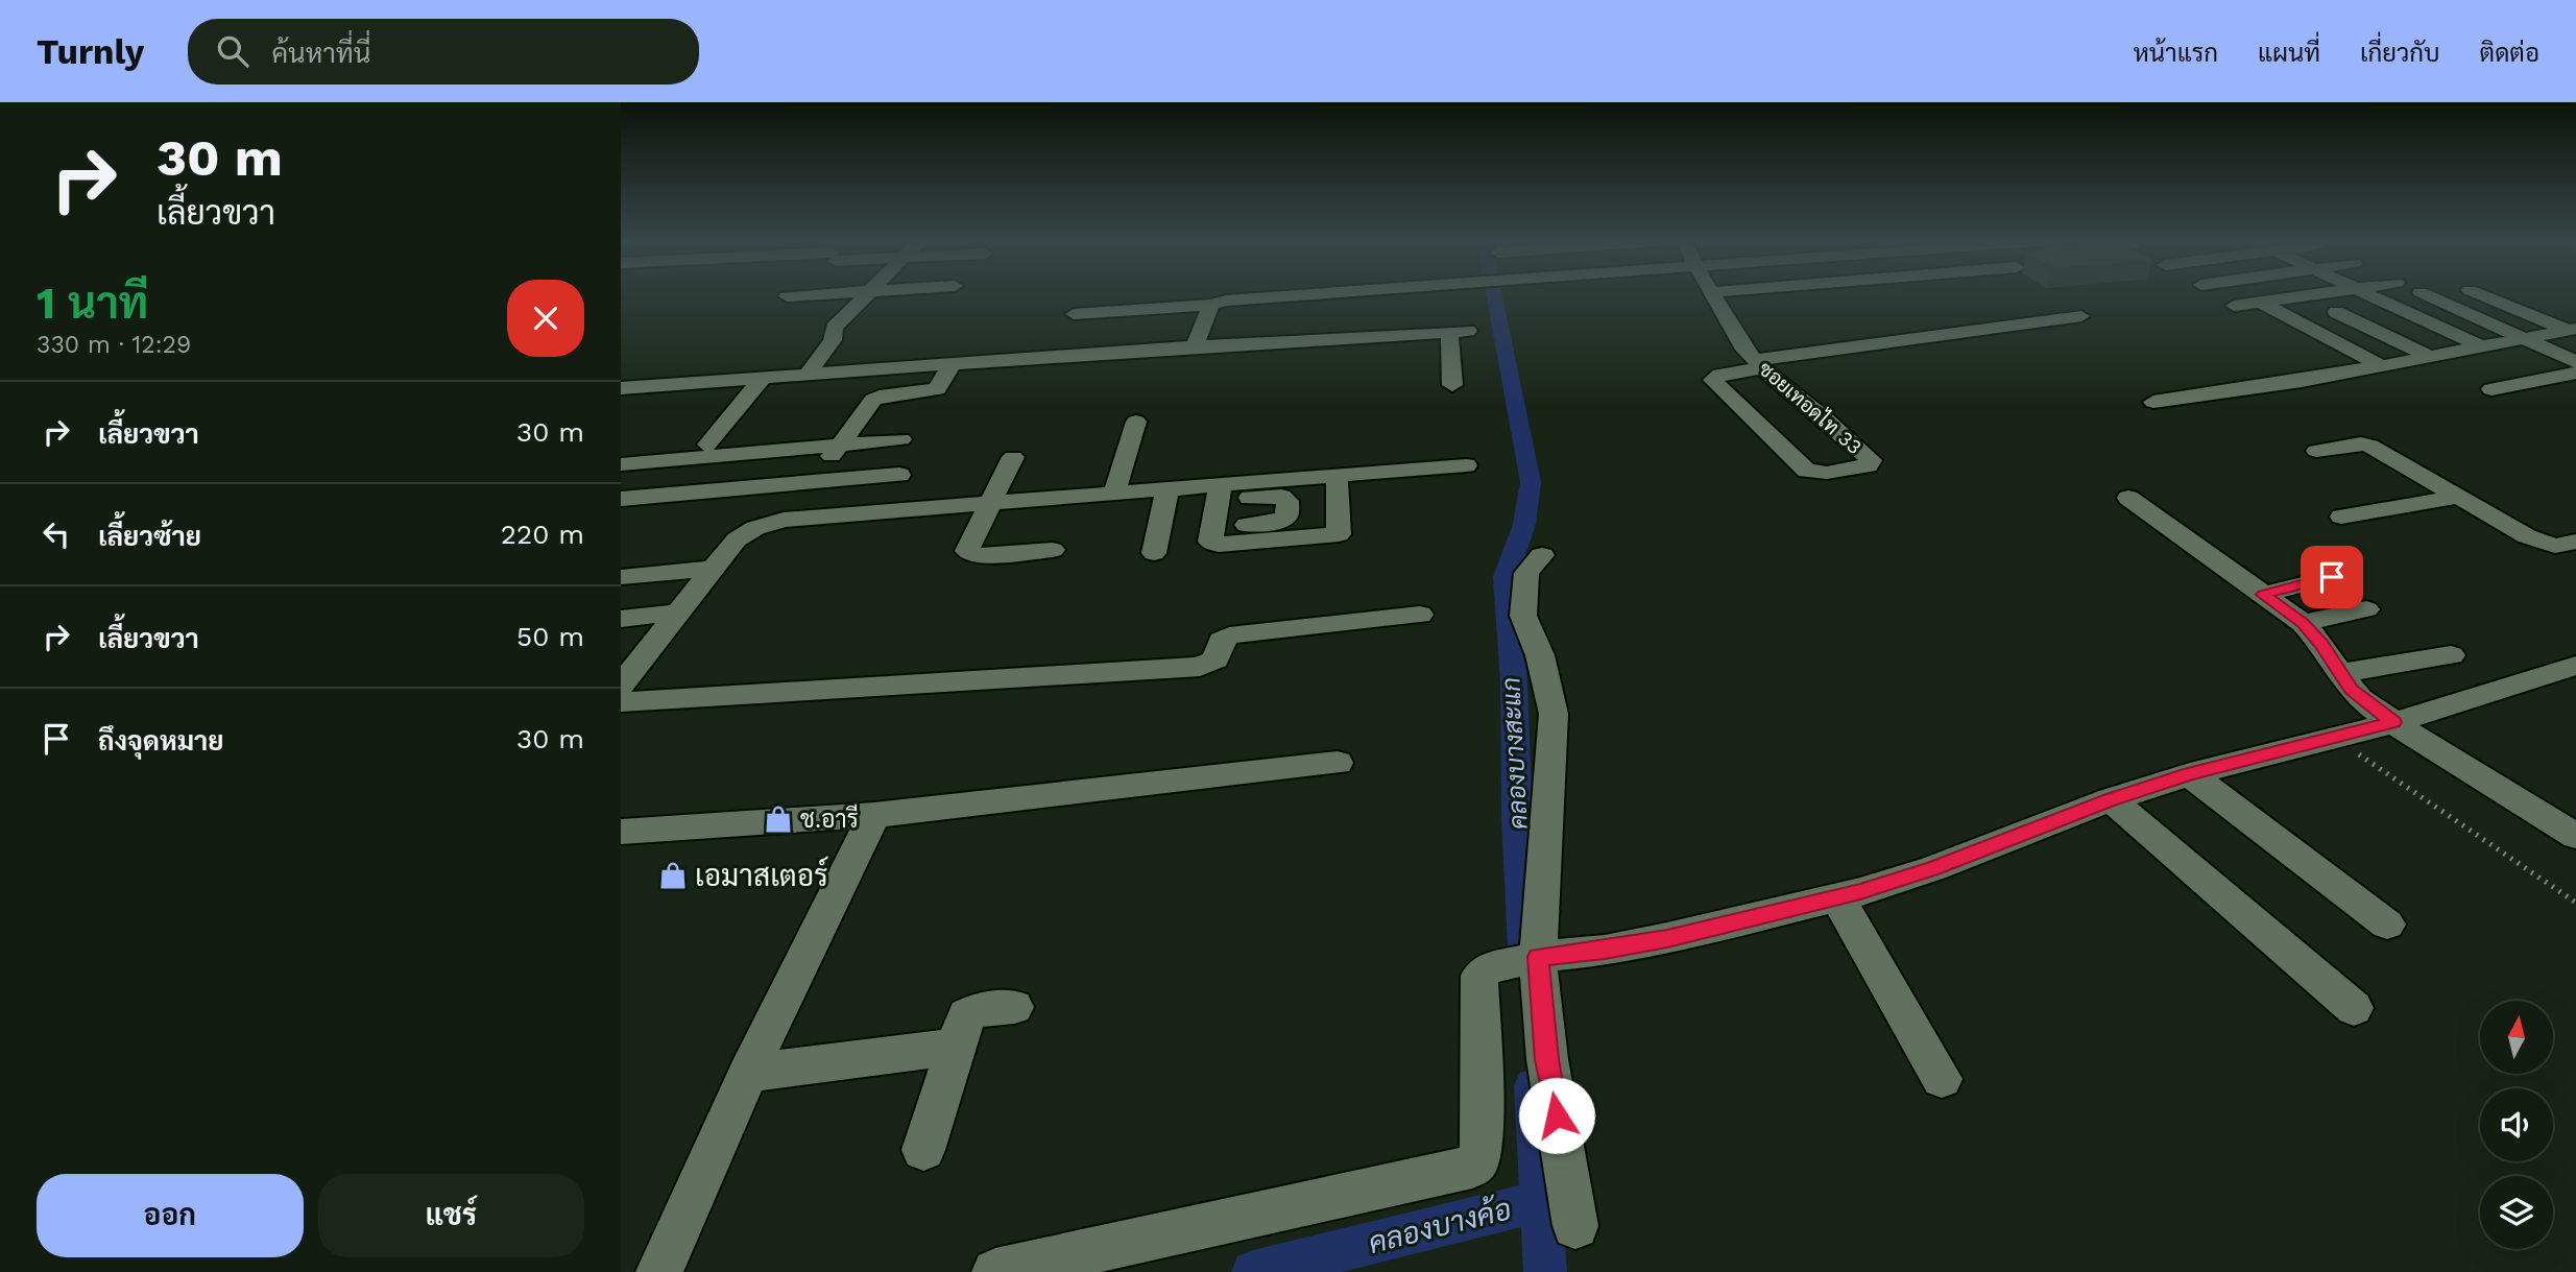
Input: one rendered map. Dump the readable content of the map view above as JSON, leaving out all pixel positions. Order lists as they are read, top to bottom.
{
  "streets": {
    "street": ["ซอยเทอดไท 33"]
  },
  "water": ["คลองบางสะแก", "คลองบางค้อ"],
  "places": {
    "shop": ["ช.อารี", "เอมาสเตอร์"]
  },
  "north": "top",
  "page": {
    "header": "Turnly",
    "search": "ค้นหาที่นี่",
    "nav": [
      "หน้าแรก",
      "แผนที่",
      "เกี่ยวกับ",
      "ติดต่อ"
    ],
    "turn": ["30 m", "เลี้ยวขวา"],
    "heading": ["1 นาที", "330 m · 12:29"],
    "list": [
      {
        "name": "เลี้ยวขวา",
        "value": "30 m"
      },
      {
        "name": "เลี้ยวซ้าย",
        "value": "220 m"
      },
      {
        "name": "เลี้ยวขวา",
        "value": "50 m"
      },
      {
        "name": "ถึงจุดหมาย",
        "value": "30 m"
      }
    ],
    "buttons": ["ออก", "แชร์"]
  }
}
